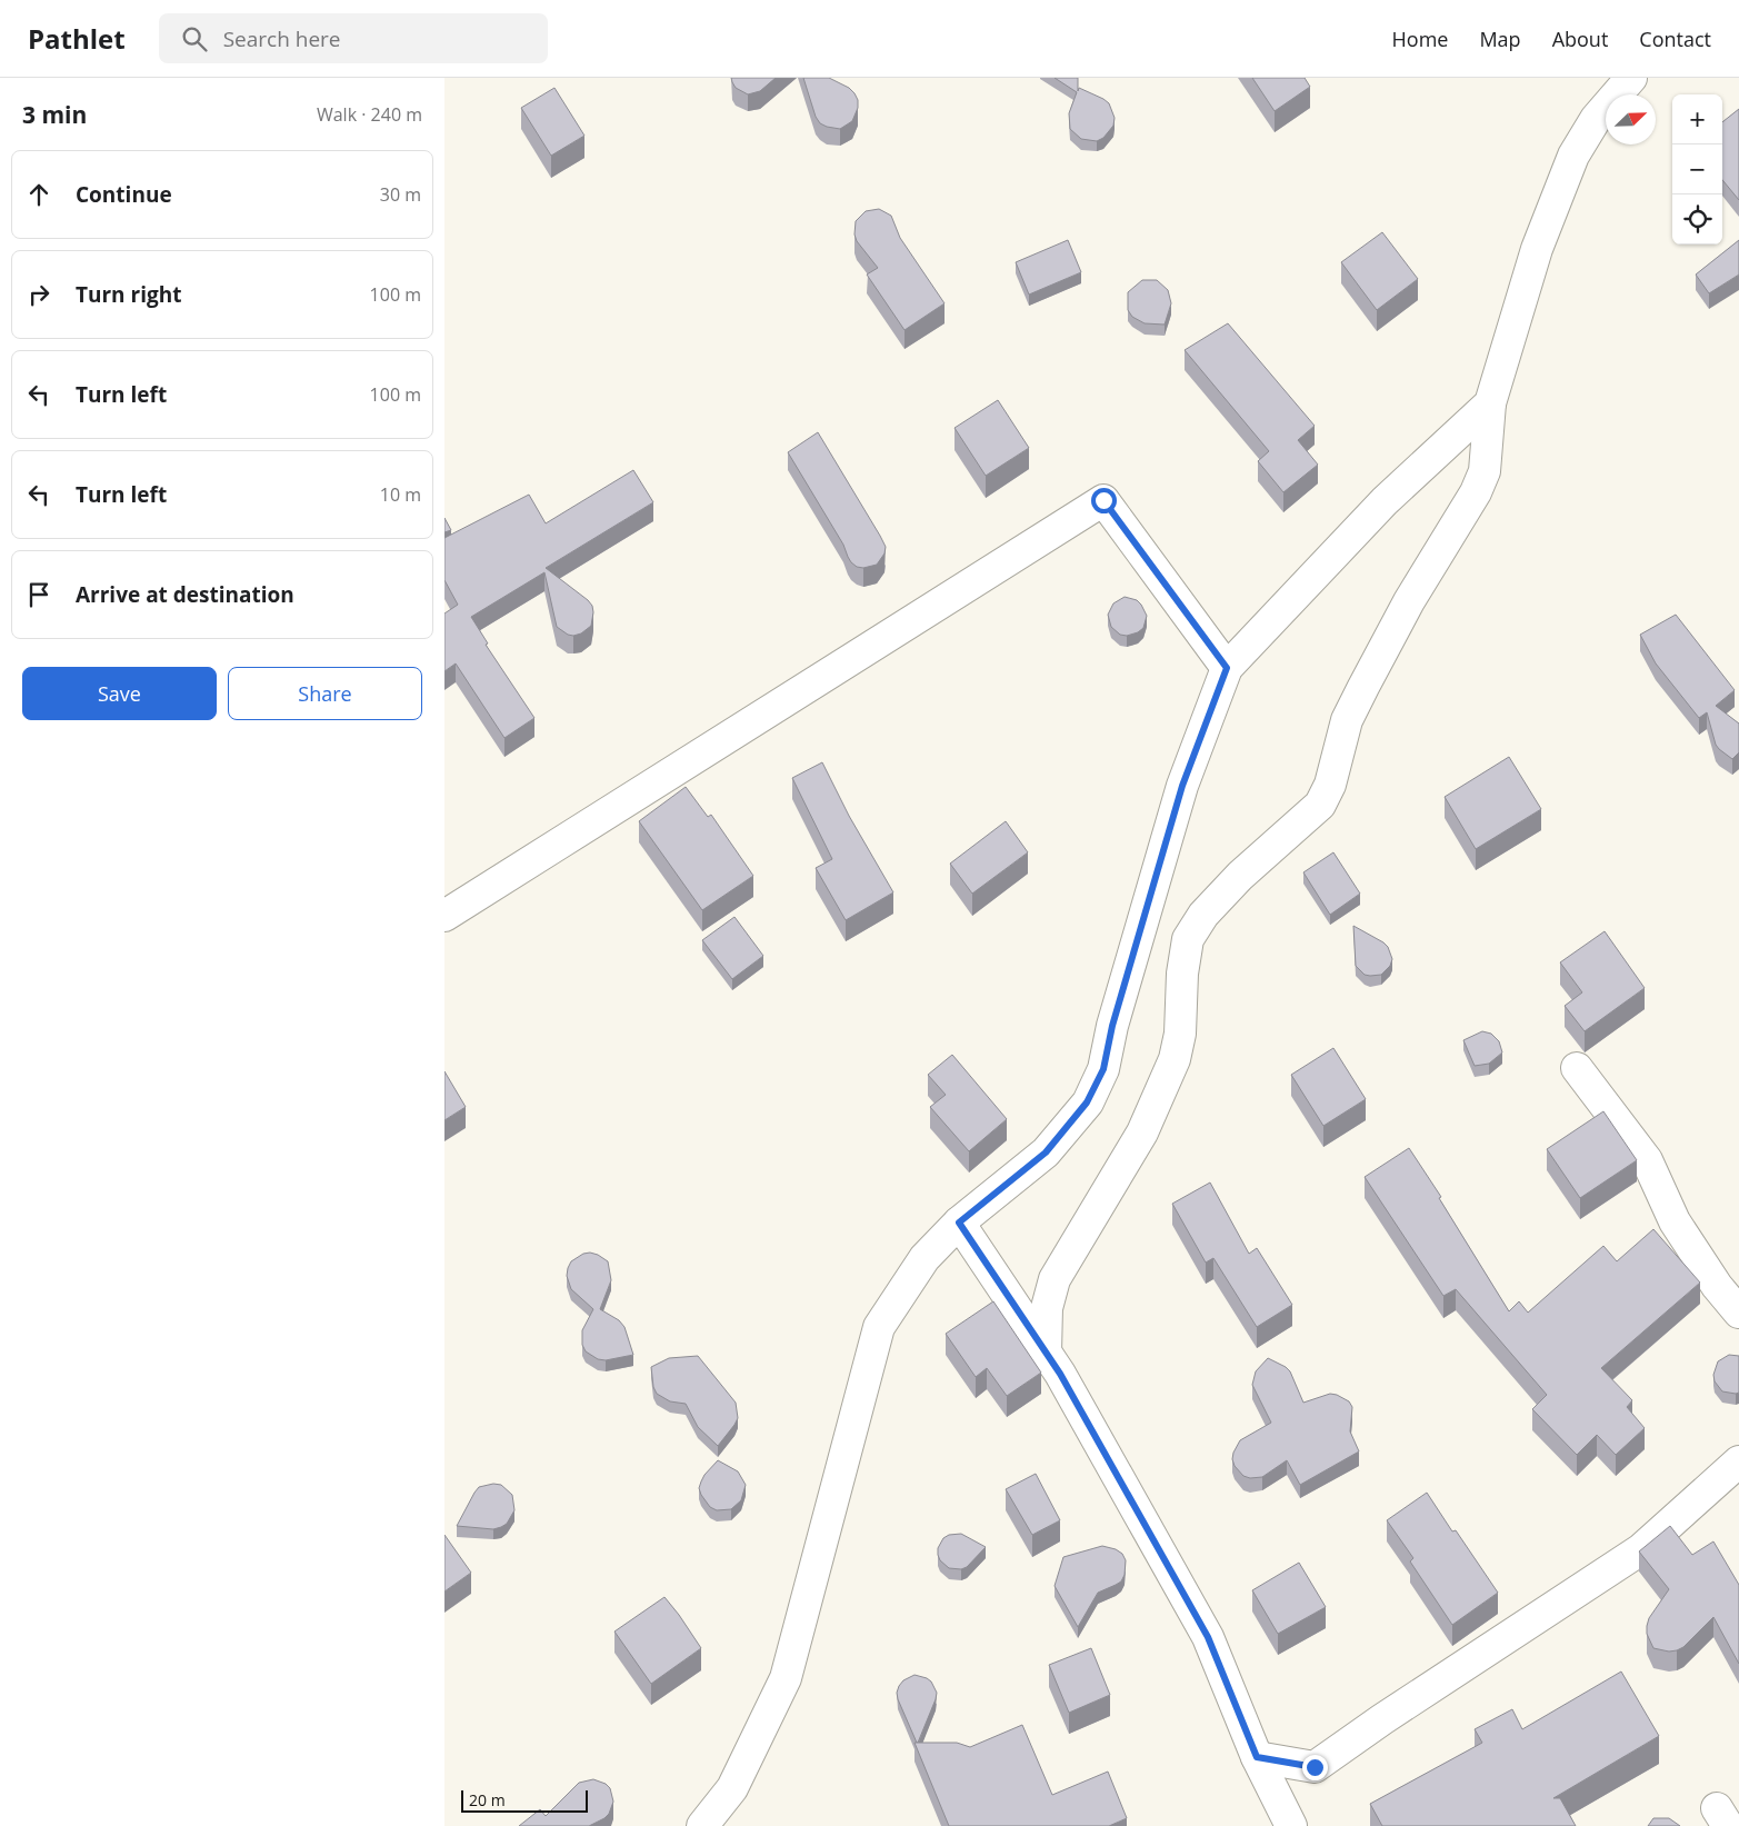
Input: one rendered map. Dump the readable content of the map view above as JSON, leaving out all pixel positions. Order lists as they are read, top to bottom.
{
  "scale_bar": "20 m",
  "north": "top right",
  "page": {
    "header": "Pathlet",
    "search": "Search here",
    "nav": [
      "Home",
      "Map",
      "About",
      "Contact"
    ],
    "heading": ["3 min", "Walk · 240 m"],
    "map_buttons": ["+", "−"],
    "list": [
      ["Continue", "30 m"],
      ["Turn right", "100 m"],
      ["Turn left", "100 m"],
      ["Turn left", "10 m"],
      "Arrive at destination"
    ],
    "buttons": ["Save", "Share"],
    "scale": "20 m"
  }
}
